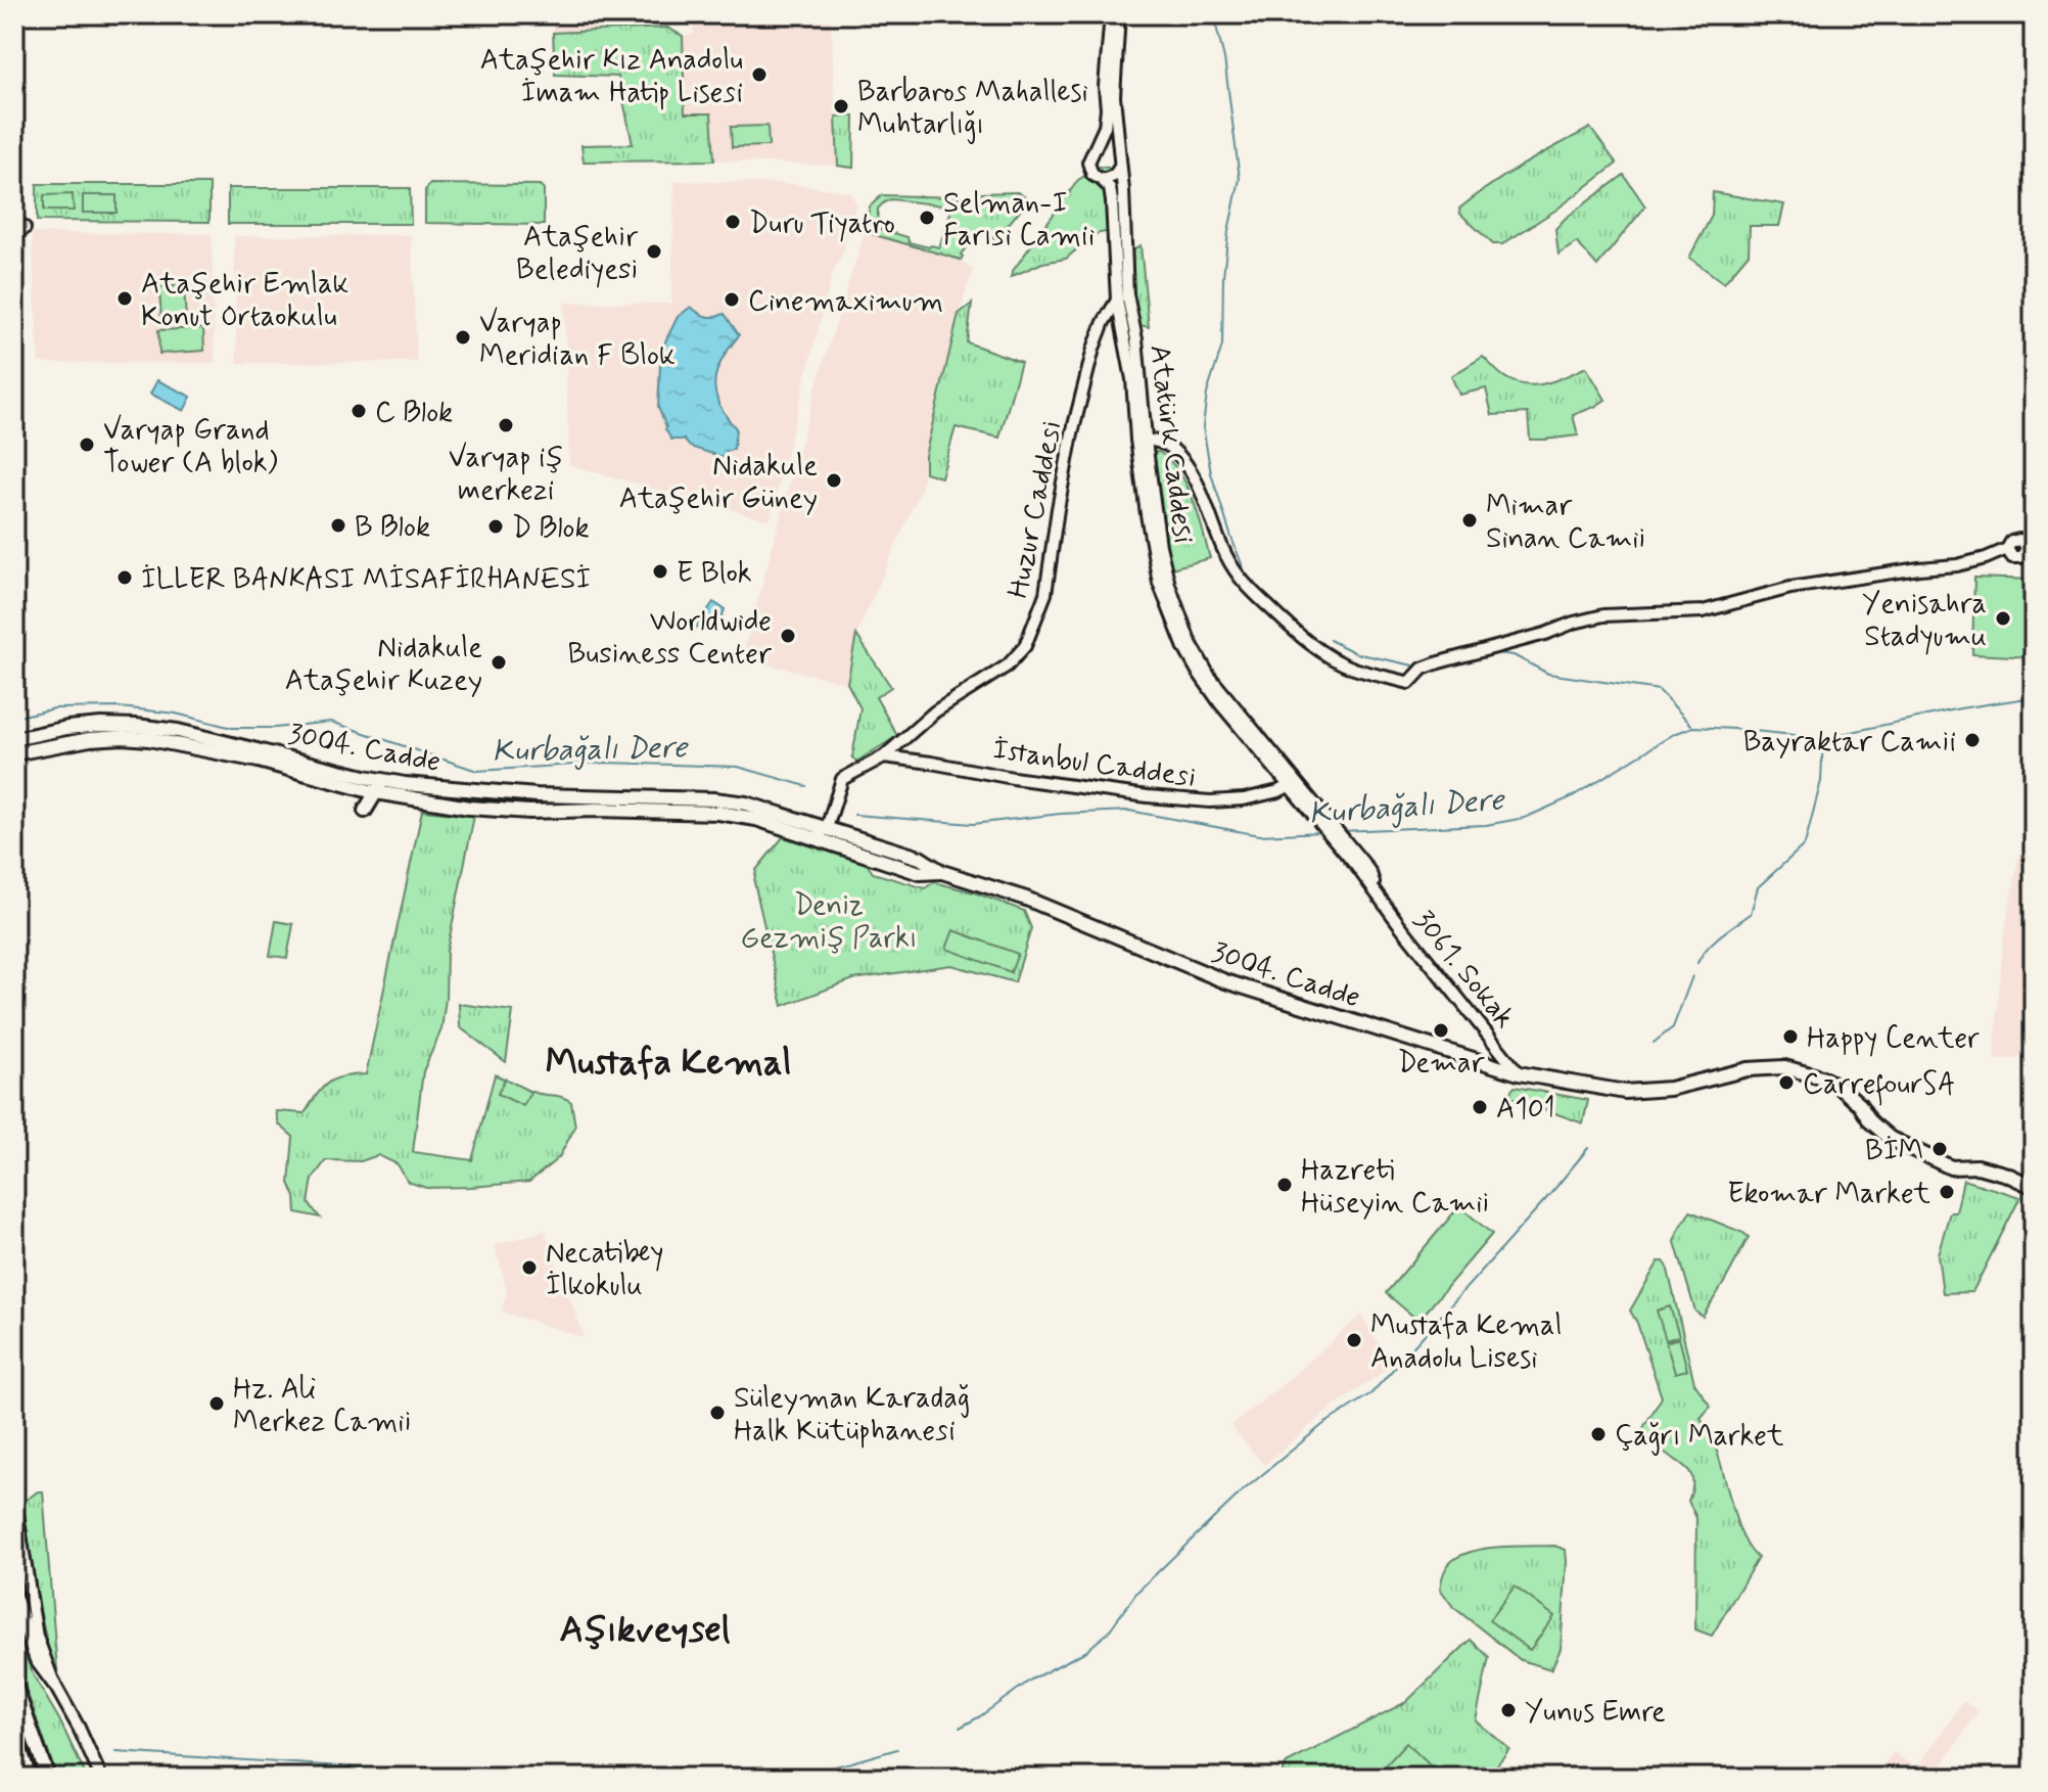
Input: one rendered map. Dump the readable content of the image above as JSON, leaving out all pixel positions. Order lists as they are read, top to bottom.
{
  "streets": {
    "main road": [
      "Atatürk Caddesi",
      "Huzur Caddesi",
      "3004. Cadde",
      "İstanbul Caddesi",
      "3061. Sokak"
    ]
  },
  "crossings": [
    ["Atatürk Caddesi", "Huzur Caddesi"],
    ["Atatürk Caddesi", "İstanbul Caddesi"],
    ["Atatürk Caddesi", "3061. Sokak"],
    ["Huzur Caddesi", "3004. Cadde"],
    ["Huzur Caddesi", "İstanbul Caddesi"],
    ["3004. Cadde", "3061. Sokak"]
  ],
  "districts": ["Mustafa Kemal", "Aşıkveysel"],
  "water": ["Kurbağalı Dere"],
  "parks": ["Deniz Gezmiş Parkı"],
  "places": [
    "Ataşehir Kız Anadolu İmam Hatip Lisesi",
    "Barbaros Mahallesi Muhtarlığı",
    "Selman-I Farısi Camii",
    "Duru Tiyatro",
    "Ataşehir Belediyesi",
    "Ataşehir Emlak Konut Ortaokulu",
    "Cinemaximum",
    "Varyap Meridian F Blok",
    "C Blok",
    "Varyap iş merkezi",
    "Varyap Grand Tower (A blok)",
    "Nidakule Ataşehir Güney",
    "Mimar Sinan Camii",
    "B Blok",
    "D Blok",
    "E Blok",
    "İLLER BANKASI MİSAFİRHANESİ",
    "Yenisahra Stadyumu",
    "Worldwide Business Center",
    "Nidakule Ataşehir Kuzey",
    "Bayraktar Camii",
    "Demar",
    "Happy Center",
    "CarrefourSA",
    "A101",
    "BİM",
    "Hazreti Hüseyin Camii",
    "Ekomar Market",
    "Necatibey İlkokulu",
    "Mustafa Kemal Anadolu Lisesi",
    "Hz. Ali Merkez Camii",
    "Süleyman Karadağ Halk Kütüphanesi",
    "Çağrı Market",
    "Yunus Emre"
  ]
}
